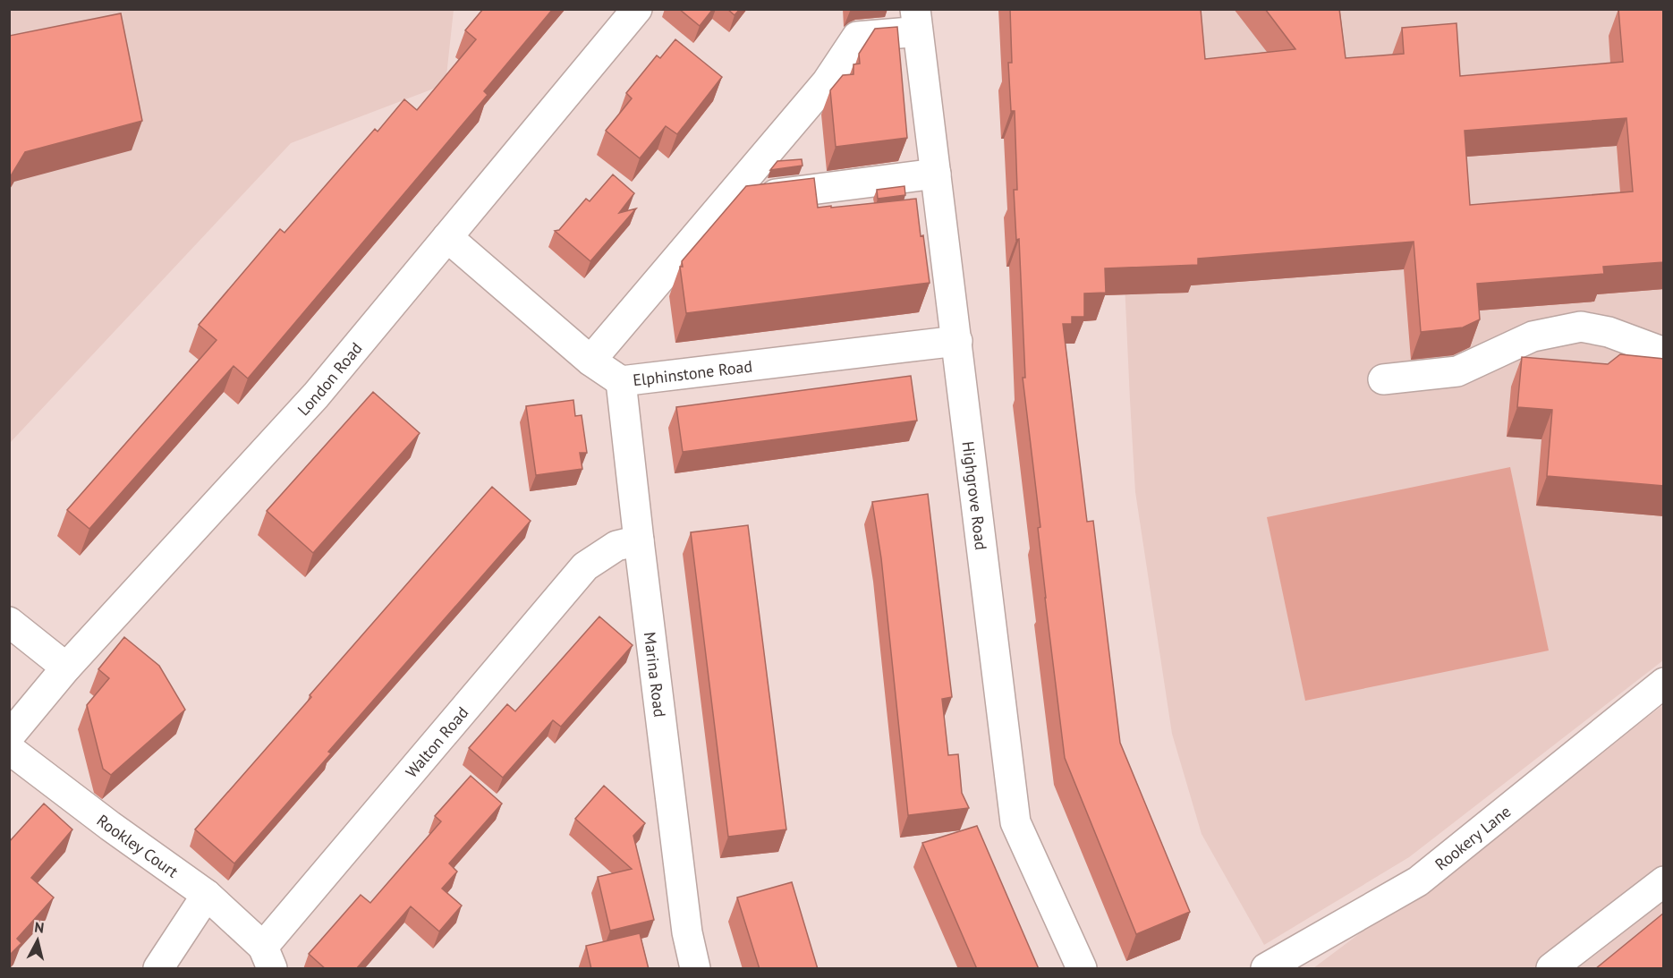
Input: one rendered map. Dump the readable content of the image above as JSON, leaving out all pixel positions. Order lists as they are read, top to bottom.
{
  "streets": {
    "street": [
      "Elphinstone Road",
      "London Road",
      "Highgrove Road",
      "Marina Road",
      "Walton Road",
      "Rookery Lane",
      "Rookley Court"
    ]
  },
  "crossings": [
    ["Elphinstone Road", "London Road"],
    ["Elphinstone Road", "Highgrove Road"],
    ["Elphinstone Road", "Marina Road"],
    ["Marina Road", "Walton Road"],
    ["Walton Road", "Rookley Court"]
  ],
  "north": "top"
}
